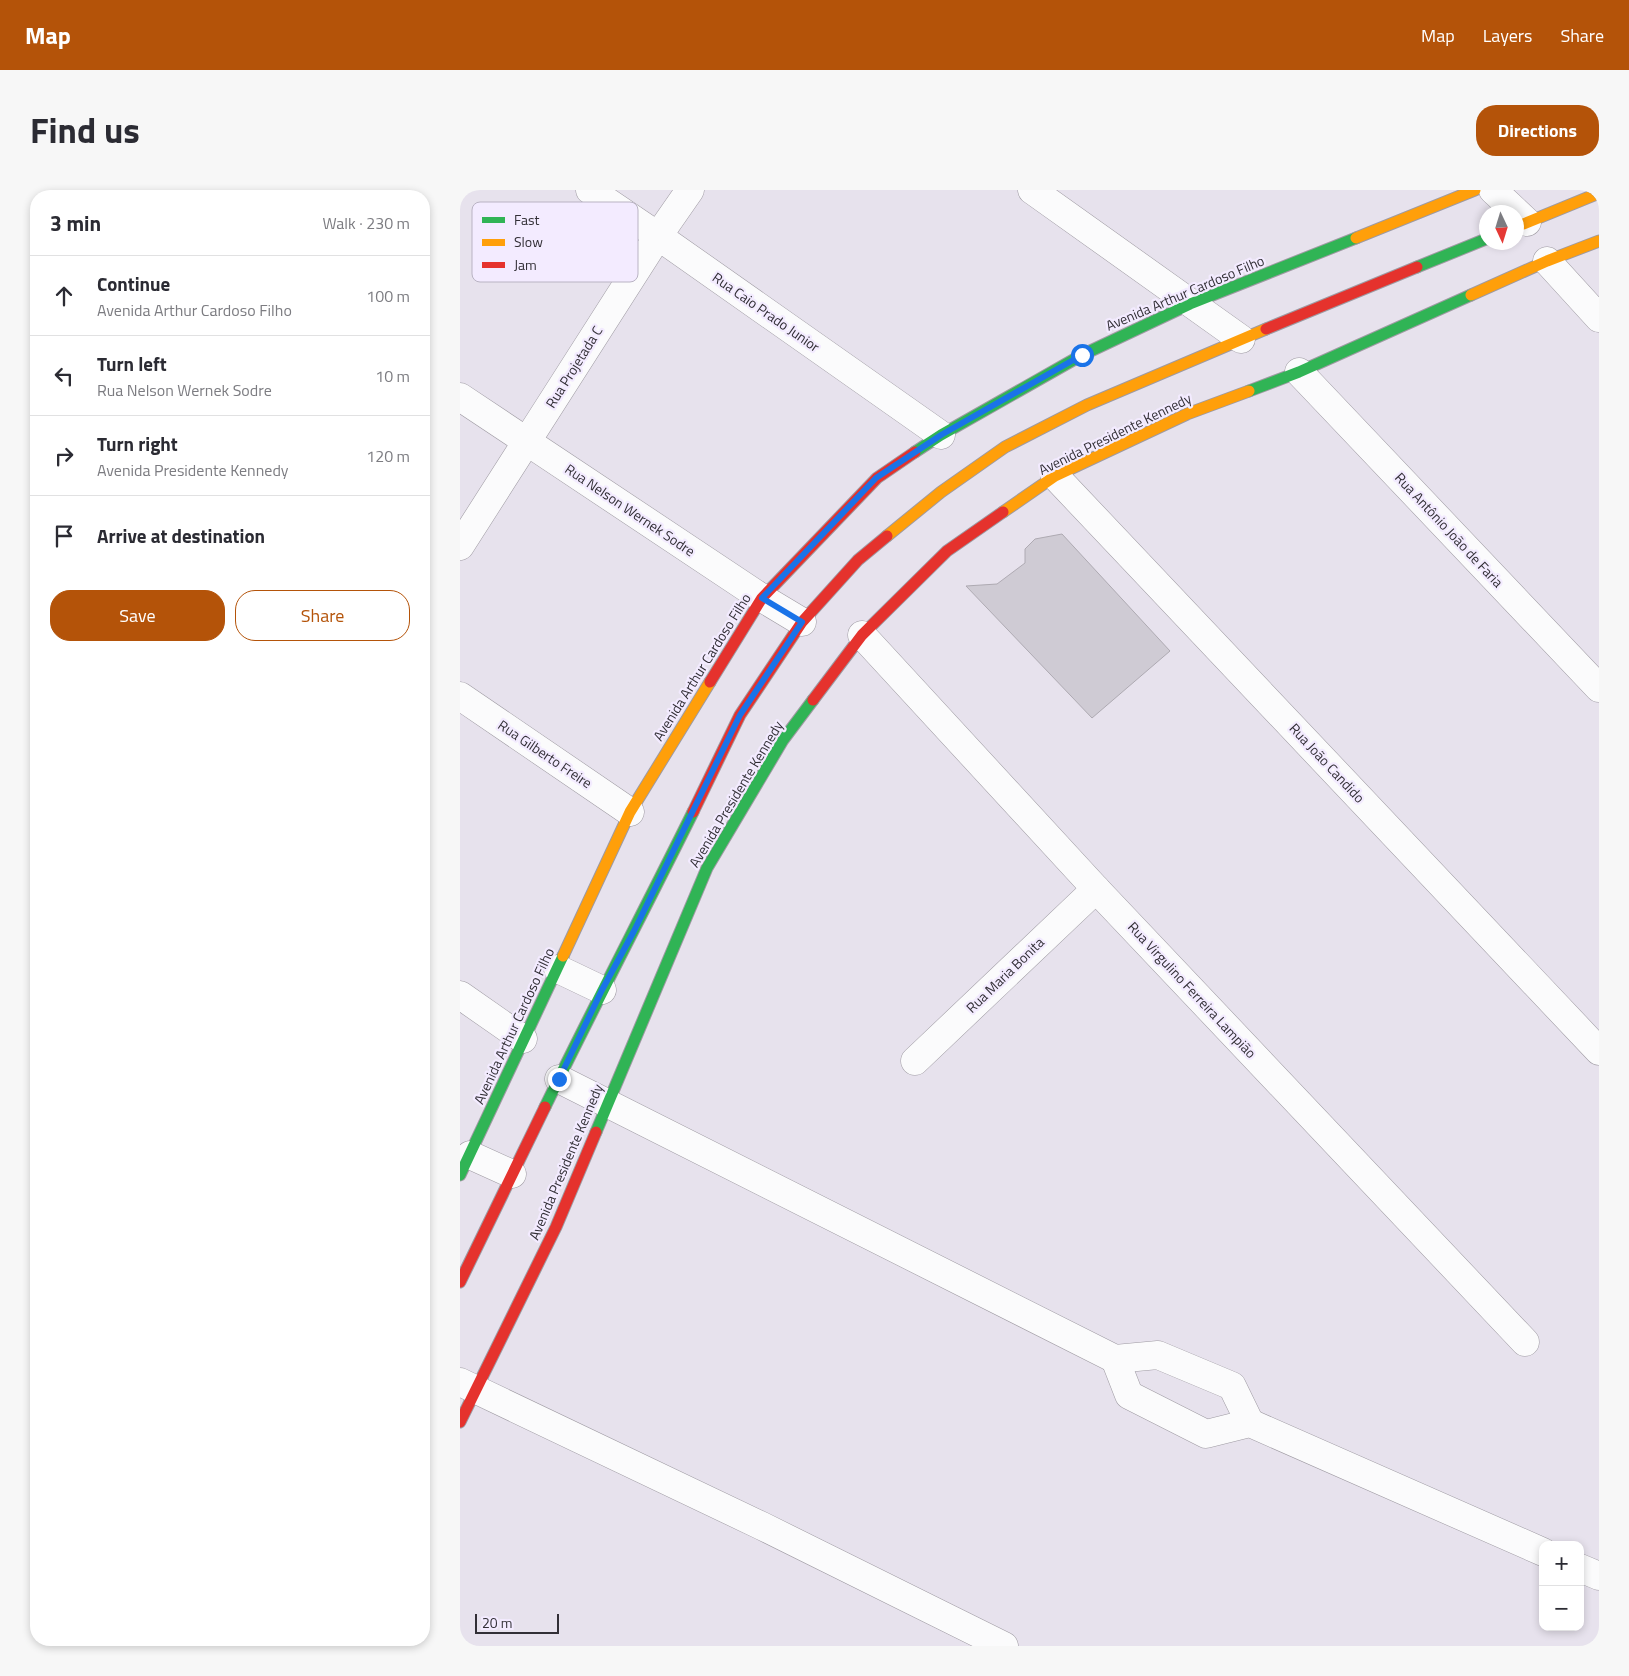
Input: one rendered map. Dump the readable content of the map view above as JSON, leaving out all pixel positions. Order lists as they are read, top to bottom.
{
  "streets": {
    "main road": ["Avenida Arthur Cardoso Filho", "Avenida Presidente Kennedy"],
    "street": [
      "Rua Caio Prado Junior",
      "Rua Projetada C",
      "Rua Nelson Wernek Sodre",
      "Rua Antônio João de Faria",
      "Rua Gilberto Freire",
      "Rua João Candido",
      "Rua Maria Bonita",
      "Rua Virgulino Ferreira Lampião"
    ]
  },
  "crossings": [
    ["Avenida Arthur Cardoso Filho", "Rua Caio Prado Junior"],
    ["Avenida Arthur Cardoso Filho", "Rua Nelson Wernek Sodre"],
    ["Avenida Arthur Cardoso Filho", "Rua Gilberto Freire"],
    ["Rua Caio Prado Junior", "Rua Projetada C"],
    ["Rua Projetada C", "Rua Nelson Wernek Sodre"],
    ["Avenida Presidente Kennedy", "Rua Nelson Wernek Sodre"],
    ["Avenida Presidente Kennedy", "Rua Antônio João de Faria"],
    ["Avenida Presidente Kennedy", "Rua João Candido"],
    ["Avenida Presidente Kennedy", "Rua Virgulino Ferreira Lampião"],
    ["Rua Maria Bonita", "Rua Virgulino Ferreira Lampião"]
  ],
  "legend": ["Fast", "Slow", "Jam"],
  "scale_bar": "20 m",
  "north": "bottom",
  "page": {
    "header": "Map",
    "nav": ["Map", "Layers", "Share"],
    "title": "Find us",
    "buttons": [
      "Directions",
      ["Save", "Share"]
    ],
    "heading": ["3 min", "Walk · 230 m"],
    "list": [
      ["Continue", "Avenida Arthur Cardoso Filho", "100 m"],
      ["Turn left", "Rua Nelson Wernek Sodre", "10 m"],
      ["Turn right", "Avenida Presidente Kennedy", "120 m"],
      "Arrive at destination"
    ],
    "map_buttons": ["+", "−"],
    "scale": "20 m"
  }
}
